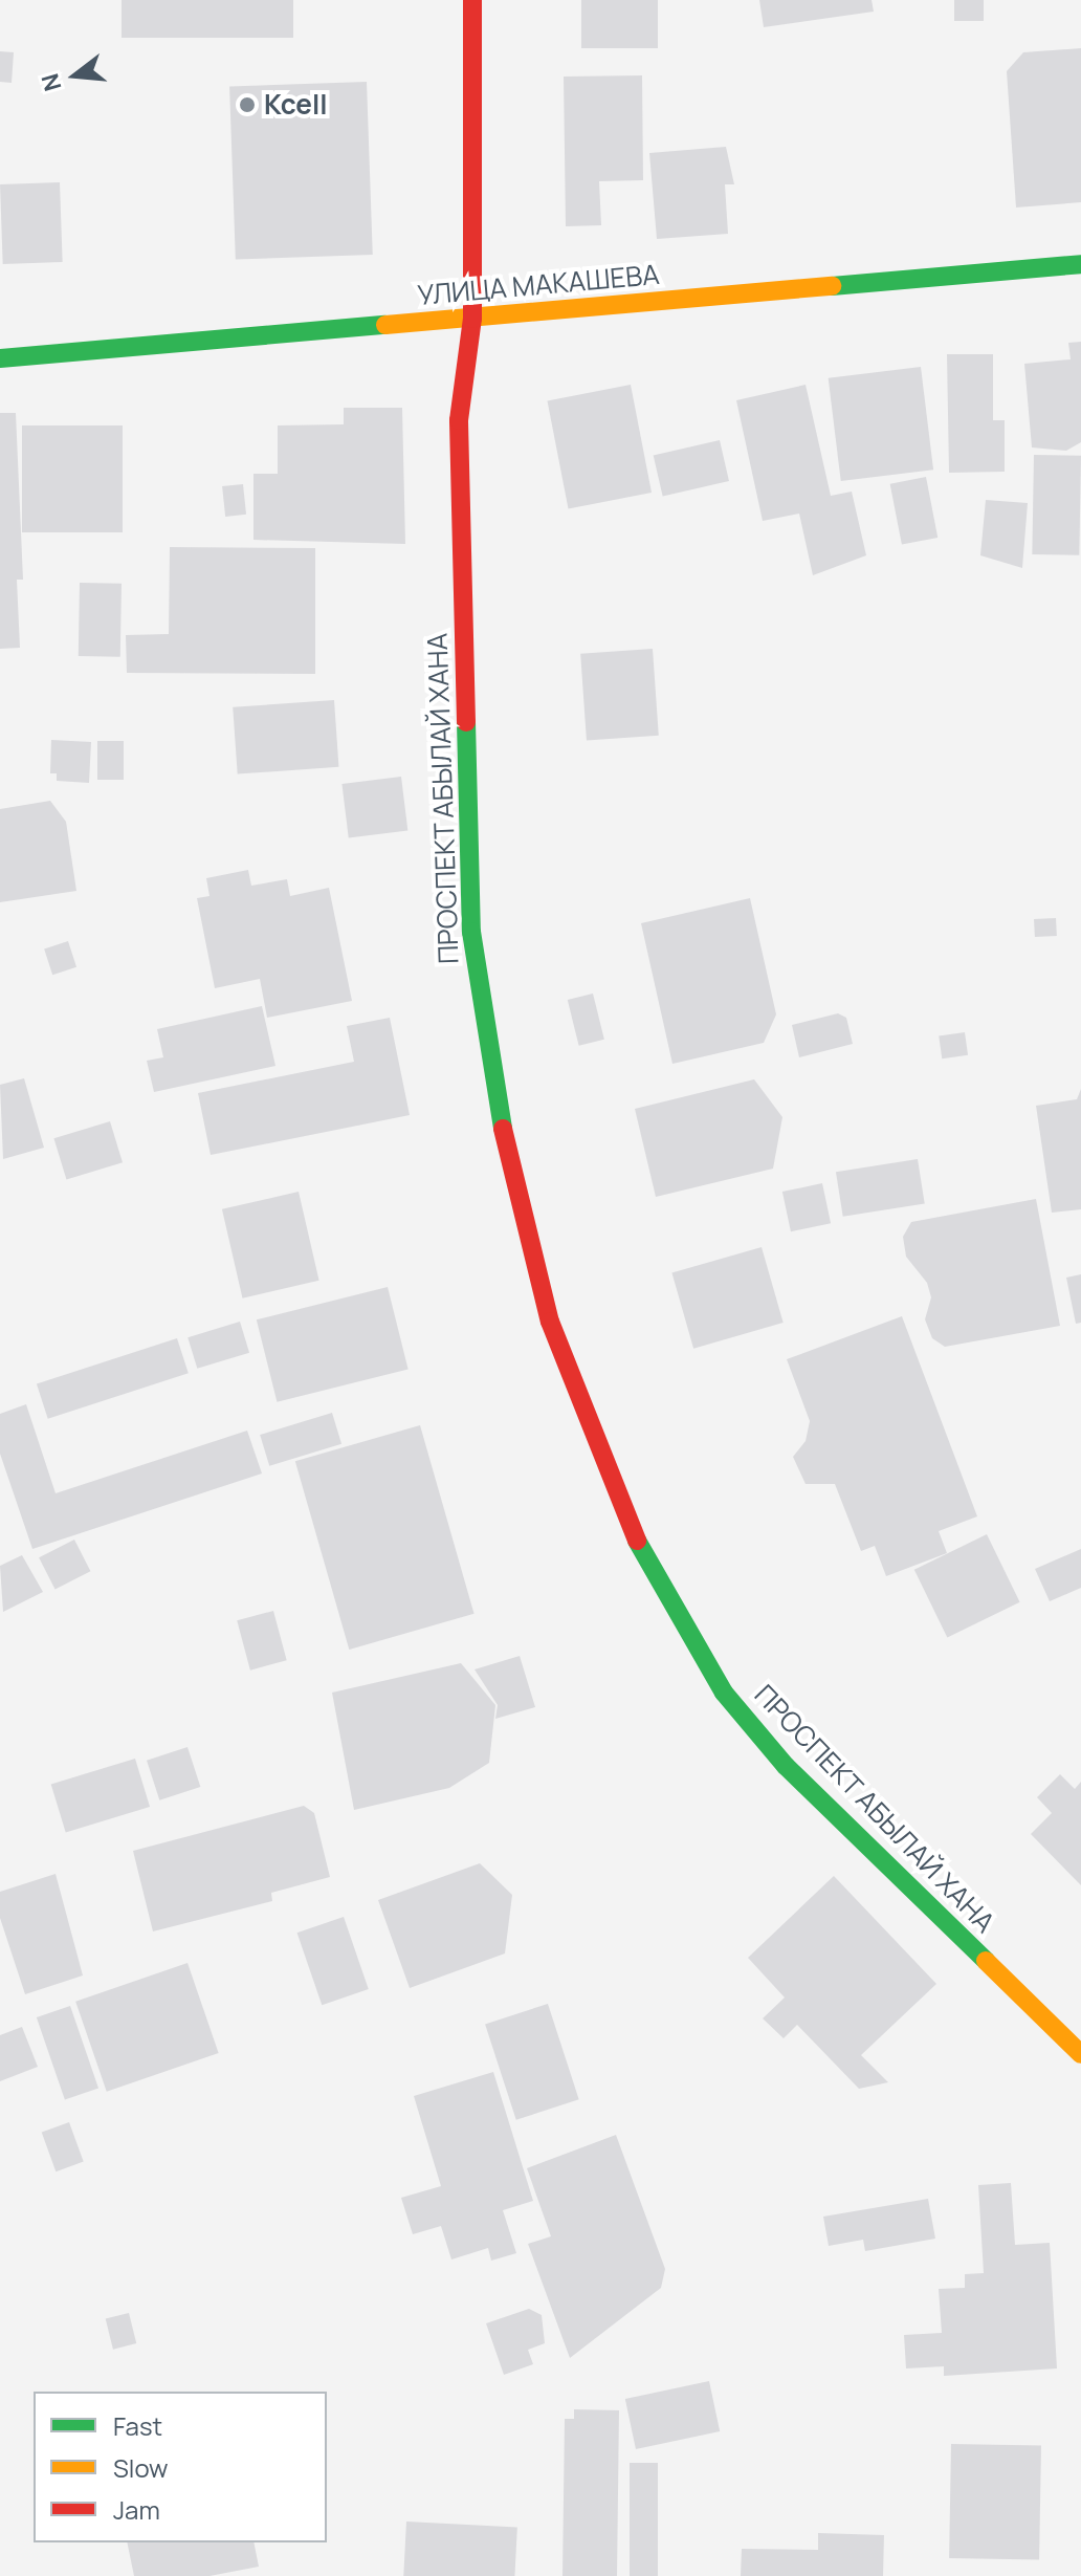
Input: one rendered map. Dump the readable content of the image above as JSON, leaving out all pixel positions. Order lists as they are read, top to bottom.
{
  "streets": {
    "main road": ["УЛИЦА МАКАШЕВА", "ПРОСПЕКТ АБЫЛАЙ ХАНА"]
  },
  "crossings": [
    ["УЛИЦА МАКАШЕВА", "ПРОСПЕКТ АБЫЛАЙ ХАНА"]
  ],
  "places": ["Kcell"],
  "legend": ["Fast", "Slow", "Jam"],
  "north": "left"
}
